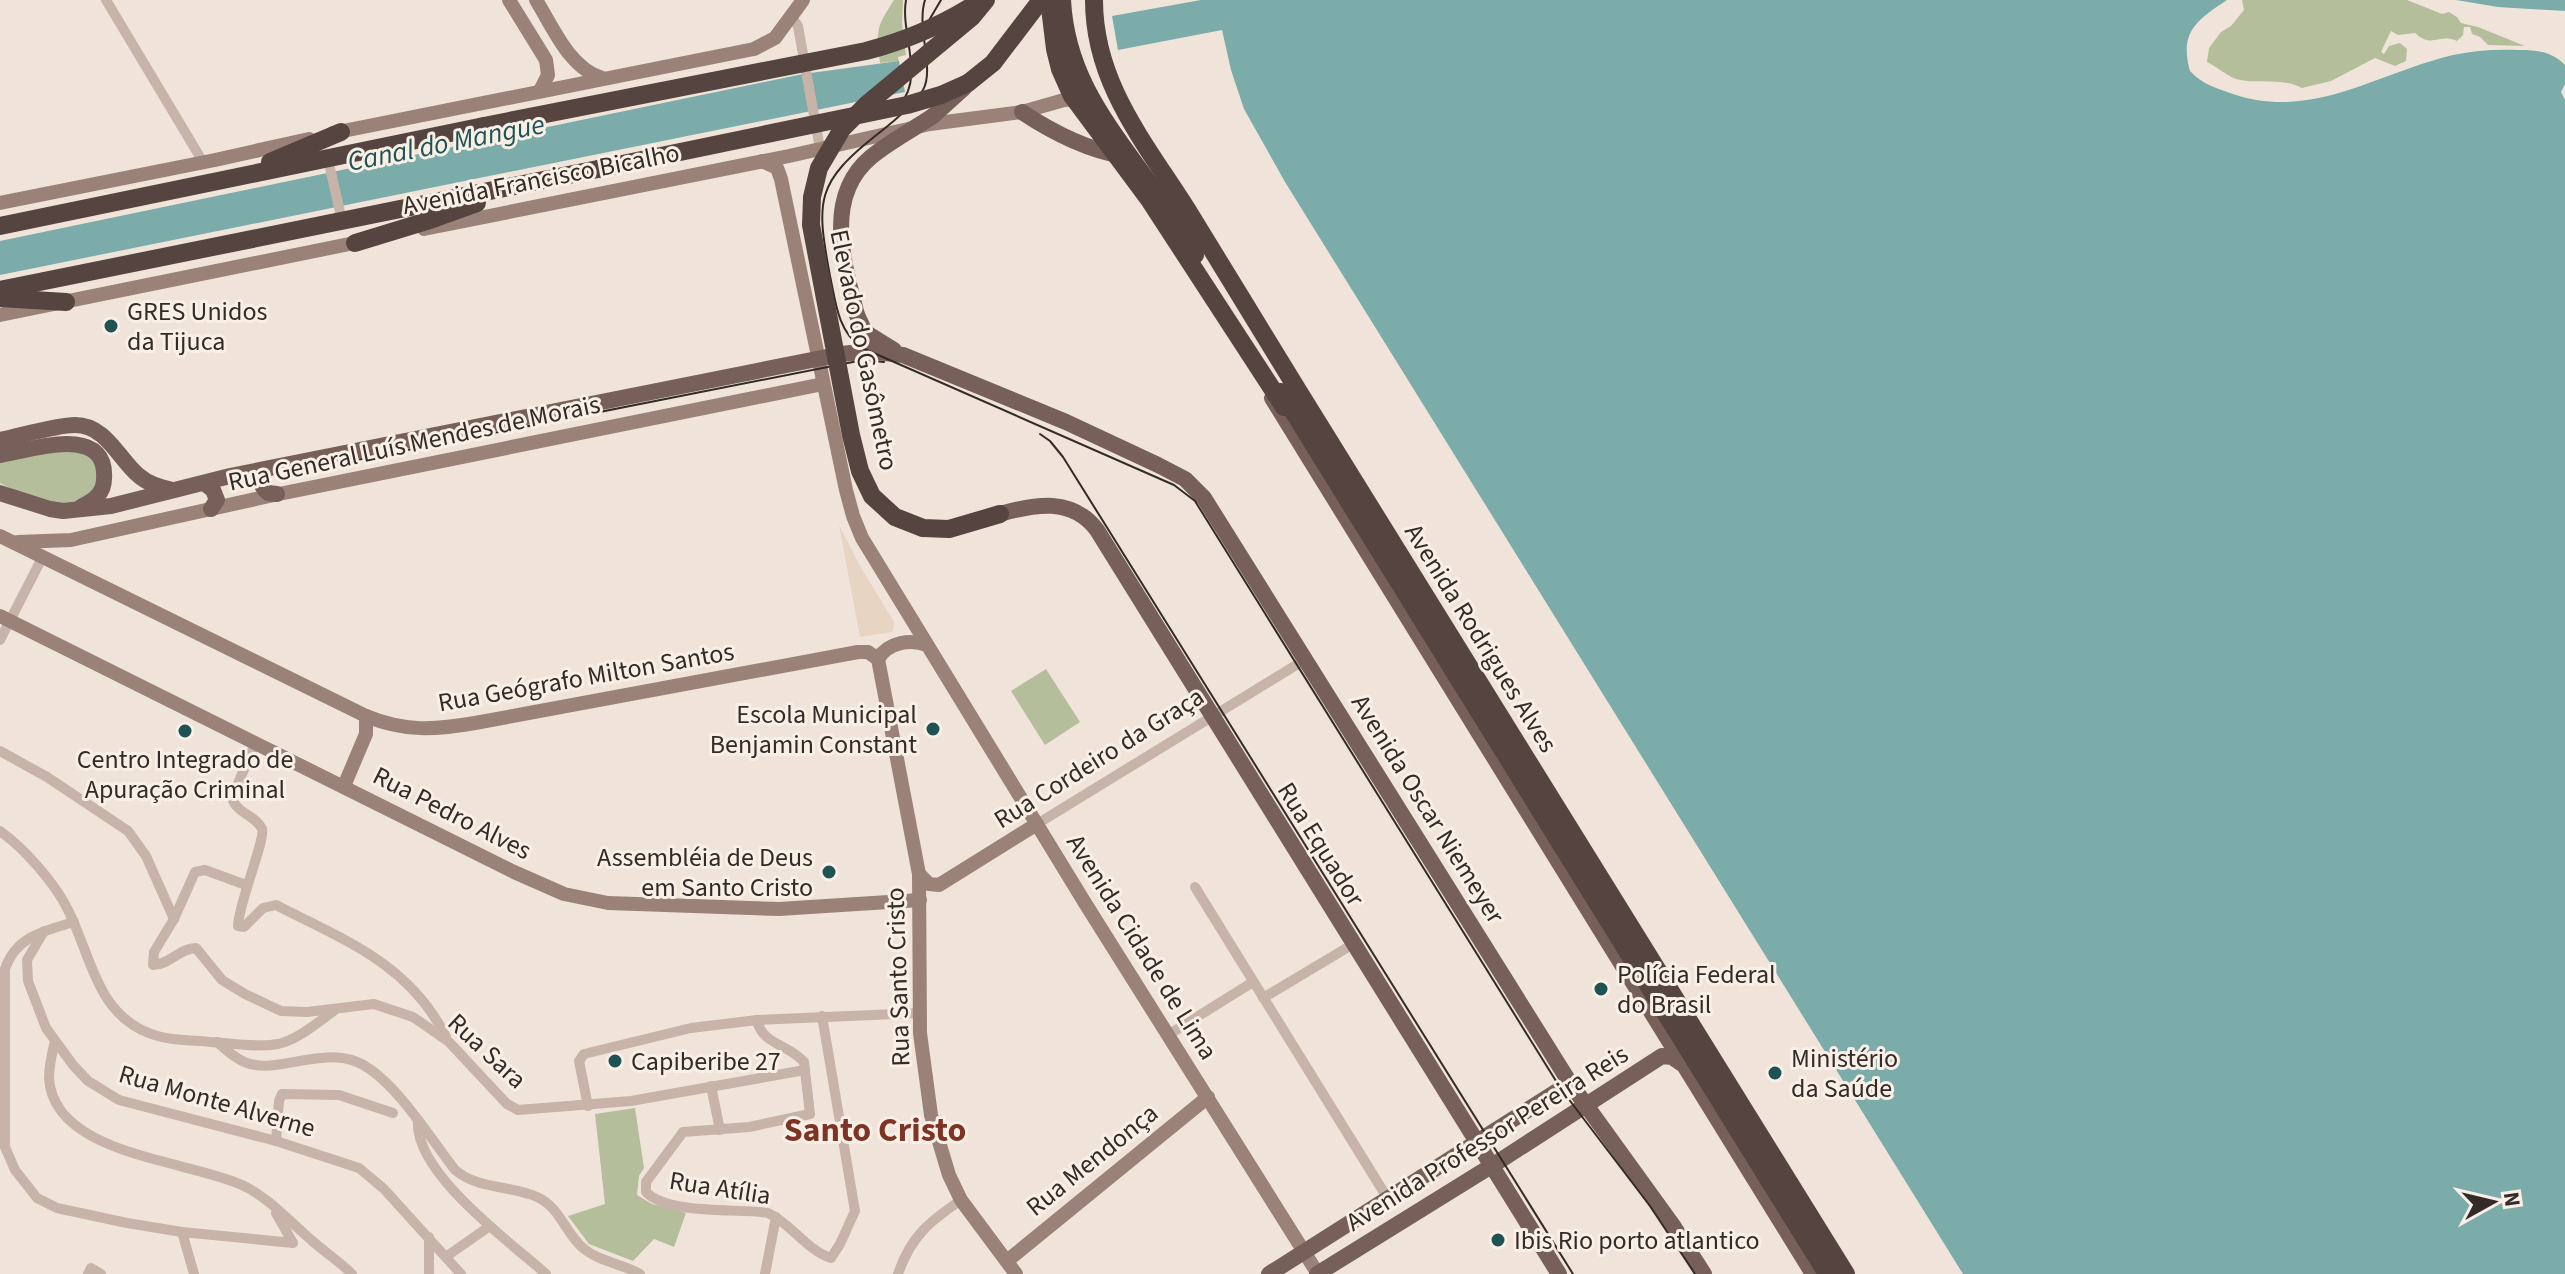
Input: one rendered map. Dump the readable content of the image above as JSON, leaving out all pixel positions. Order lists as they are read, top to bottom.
{
  "streets": {
    "highway": ["Avenida Francisco Bicalho", "Elevado do Gasômetro", "Avenida Rodrigues Alves"],
    "main road": [
      "Rua General Luís Mendes de Morais",
      "Rua Geógrafo Milton Santos",
      "Rua Cordeiro da Graça",
      "Avenida Oscar Niemeyer",
      "Rua Pedro Alves",
      "Rua Equador",
      "Avenida Cidade de Lima",
      "Rua Santo Cristo",
      "Avenida Professor Pereira Reis",
      "Rua Mendonça"
    ],
    "street": ["Rua Sara", "Rua Monte Alverne", "Rua Atília"]
  },
  "crossings": [
    ["Avenida Francisco Bicalho", "Avenida Rodrigues Alves"],
    ["Avenida Francisco Bicalho", "Avenida Cidade de Lima"],
    ["Elevado do Gasômetro", "Rua Equador"],
    ["Rua General Luís Mendes de Morais", "Rua Geógrafo Milton Santos"],
    ["Rua General Luís Mendes de Morais", "Avenida Cidade de Lima"],
    ["Avenida Rodrigues Alves", "Avenida Professor Pereira Reis"],
    ["Rua Geógrafo Milton Santos", "Rua Santo Cristo"],
    ["Rua Cordeiro da Graça", "Avenida Oscar Niemeyer"],
    ["Rua Cordeiro da Graça", "Rua Equador"],
    ["Rua Cordeiro da Graça", "Avenida Cidade de Lima"],
    ["Rua Cordeiro da Graça", "Rua Santo Cristo"],
    ["Avenida Oscar Niemeyer", "Avenida Professor Pereira Reis"],
    ["Rua Pedro Alves", "Rua Santo Cristo"],
    ["Rua Equador", "Avenida Professor Pereira Reis"],
    ["Avenida Cidade de Lima", "Avenida Professor Pereira Reis"],
    ["Avenida Cidade de Lima", "Rua Mendonça"],
    ["Rua Santo Cristo", "Rua Mendonça"],
    ["Rua Sara", "Rua Atília"]
  ],
  "districts": ["Santo Cristo"],
  "water": ["Canal do Mangue"],
  "places": [
    "GRES Unidos da Tijuca",
    "Escola Municipal Benjamin Constant",
    "Centro Integrado de Apuração Criminal",
    "Assembléia de Deus em Santo Cristo",
    "Polícia Federal do Brasil",
    "Capiberibe 27",
    "Ministério da Saúde",
    "Ibis Rio porto atlantico"
  ],
  "north": "right"
}
